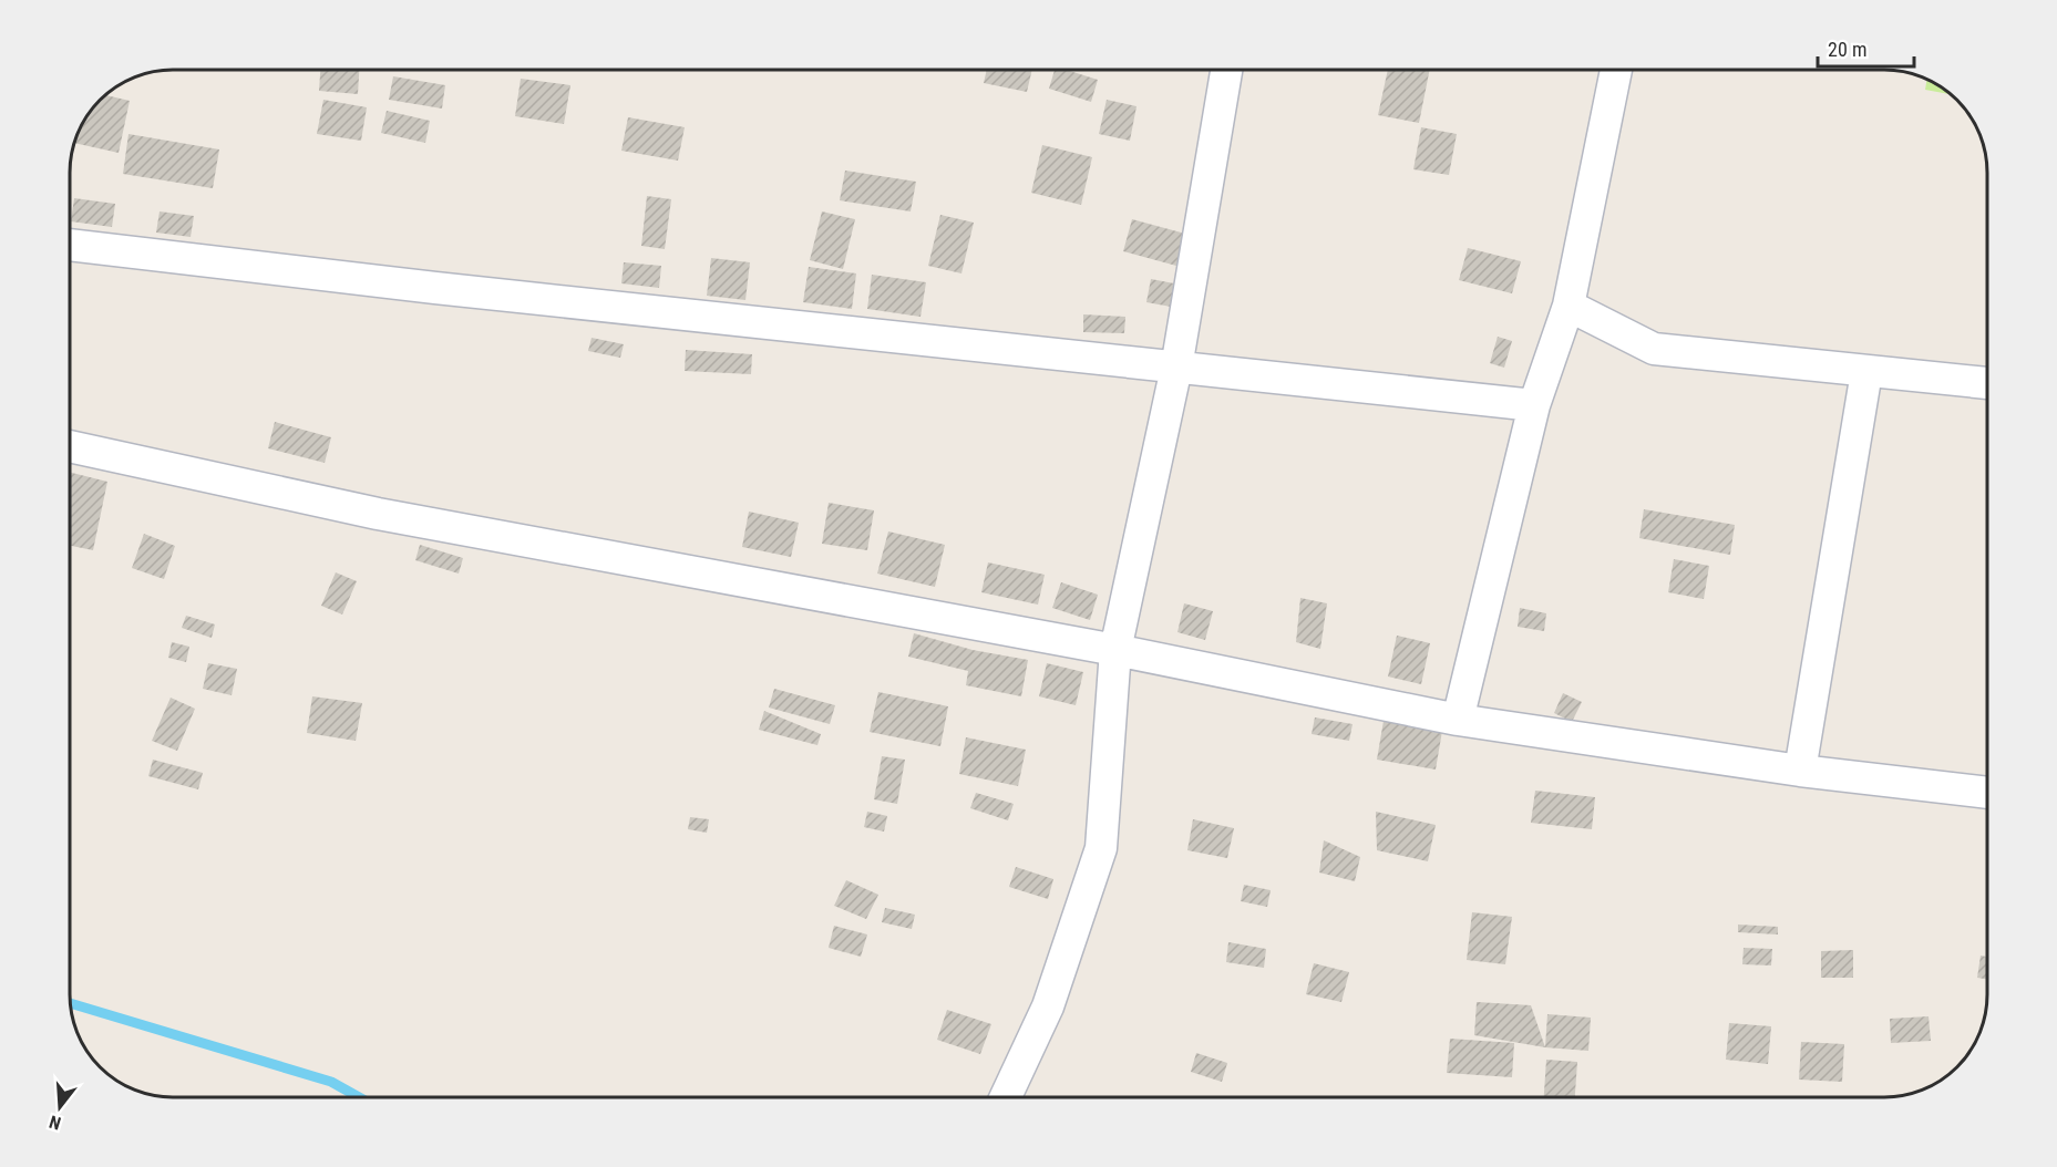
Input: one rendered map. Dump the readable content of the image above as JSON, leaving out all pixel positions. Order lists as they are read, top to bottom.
{
  "scale_bar": "20 m",
  "north": "bottom"
}
